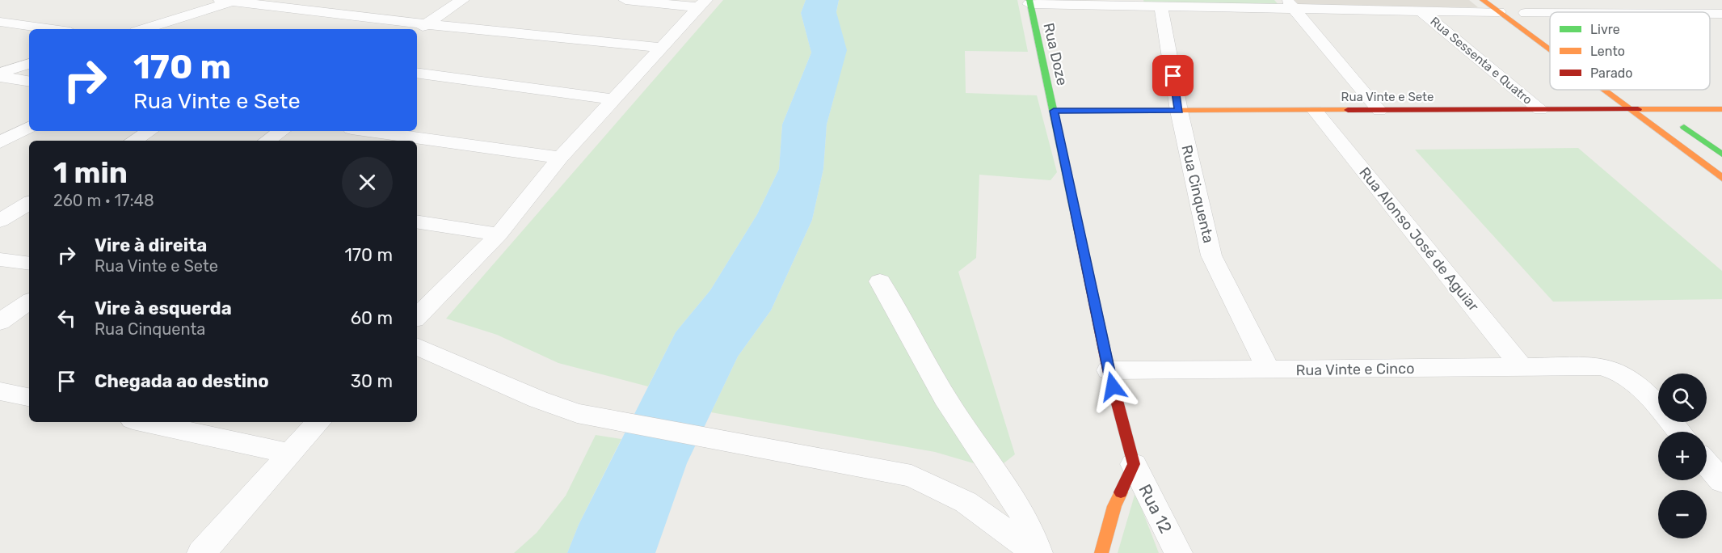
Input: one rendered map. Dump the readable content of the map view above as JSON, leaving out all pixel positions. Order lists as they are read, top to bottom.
{
  "streets": {
    "street": [
      "Rua Doze",
      "Rua Sessenta e Quatro",
      "Rua Vinte e Sete",
      "Rua Cinquenta",
      "Rua Alonso José de Aguiar",
      "Rua Vinte e Cinco",
      "Rua 12"
    ]
  },
  "crossings": [
    ["Rua Doze", "Rua Vinte e Sete"],
    ["Rua Doze", "Rua Vinte e Cinco"],
    ["Rua Doze", "Rua 12"],
    ["Rua Sessenta e Quatro", "Rua Vinte e Sete"],
    ["Rua Vinte e Sete", "Rua Cinquenta"],
    ["Rua Vinte e Sete", "Rua Alonso José de Aguiar"],
    ["Rua Cinquenta", "Rua Vinte e Cinco"],
    ["Rua Alonso José de Aguiar", "Rua Vinte e Cinco"]
  ],
  "legend": ["Livre", "Lento", "Parado"],
  "page": {
    "turn": ["170 m", "Rua Vinte e Sete"],
    "heading": ["1 min", "260 m · 17:48"],
    "list": [
      {
        "name": "Vire à direita",
        "note": "Rua Vinte e Sete",
        "value": "170 m"
      },
      {
        "name": "Vire à esquerda",
        "note": "Rua Cinquenta",
        "value": "60 m"
      },
      {
        "name": "Chegada ao destino",
        "value": "30 m"
      }
    ],
    "map_buttons": ["+", "−"]
  }
}
